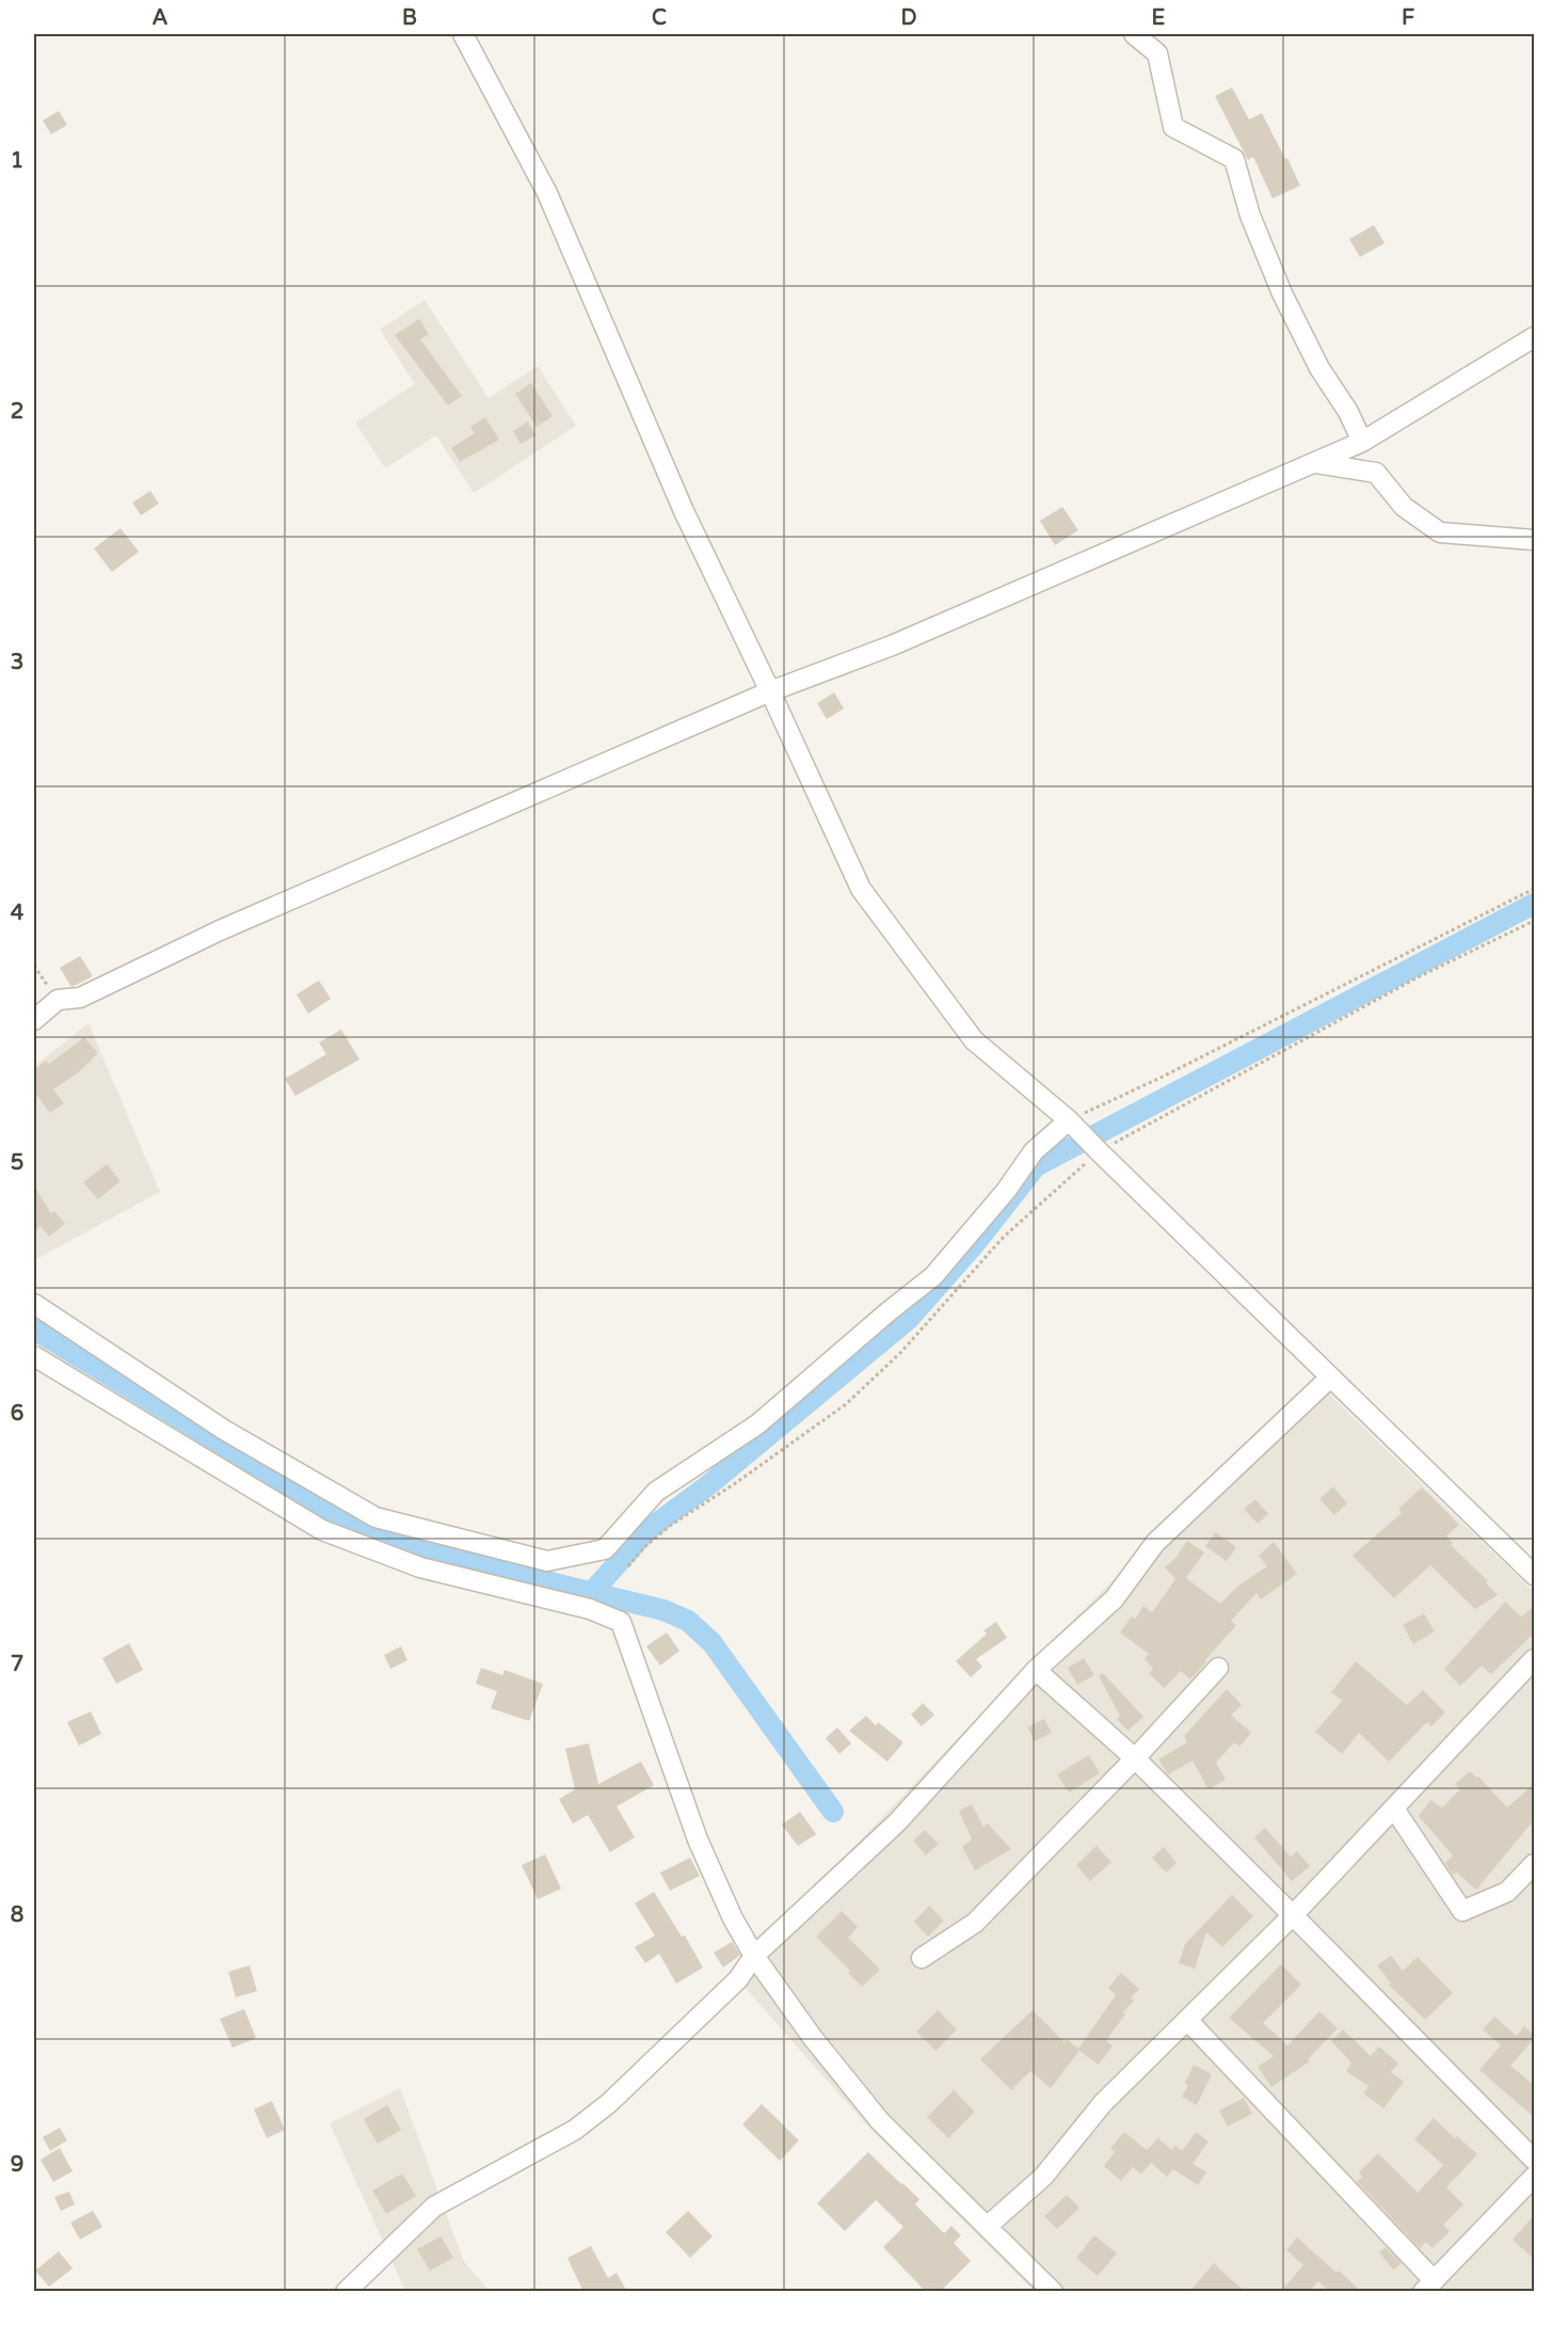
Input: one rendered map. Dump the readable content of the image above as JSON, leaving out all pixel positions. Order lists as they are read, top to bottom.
{
  "grid": {
    "columns": [
      "A",
      "B",
      "C",
      "D",
      "E",
      "F"
    ],
    "rows": [
      "1",
      "2",
      "3",
      "4",
      "5",
      "6",
      "7",
      "8",
      "9"
    ]
  }
}
